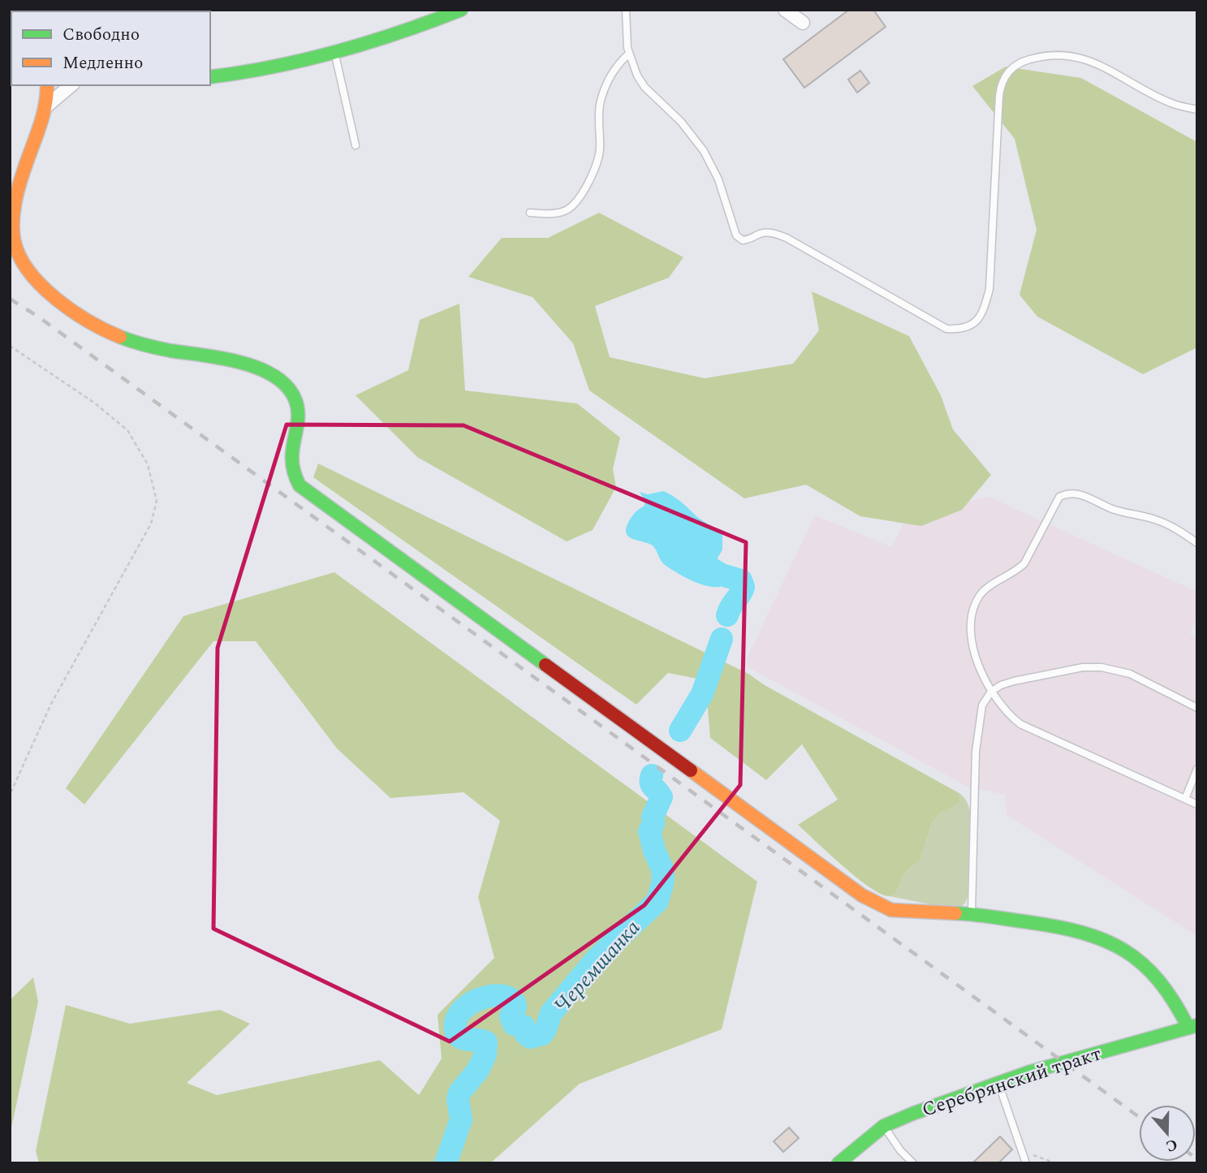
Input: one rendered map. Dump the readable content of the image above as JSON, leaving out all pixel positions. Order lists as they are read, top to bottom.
{
  "streets": {
    "street": ["Серебрянский тракт"]
  },
  "water": ["Черемшанка"],
  "legend": ["Свободно", "Медленно"],
  "north": "bottom"
}
